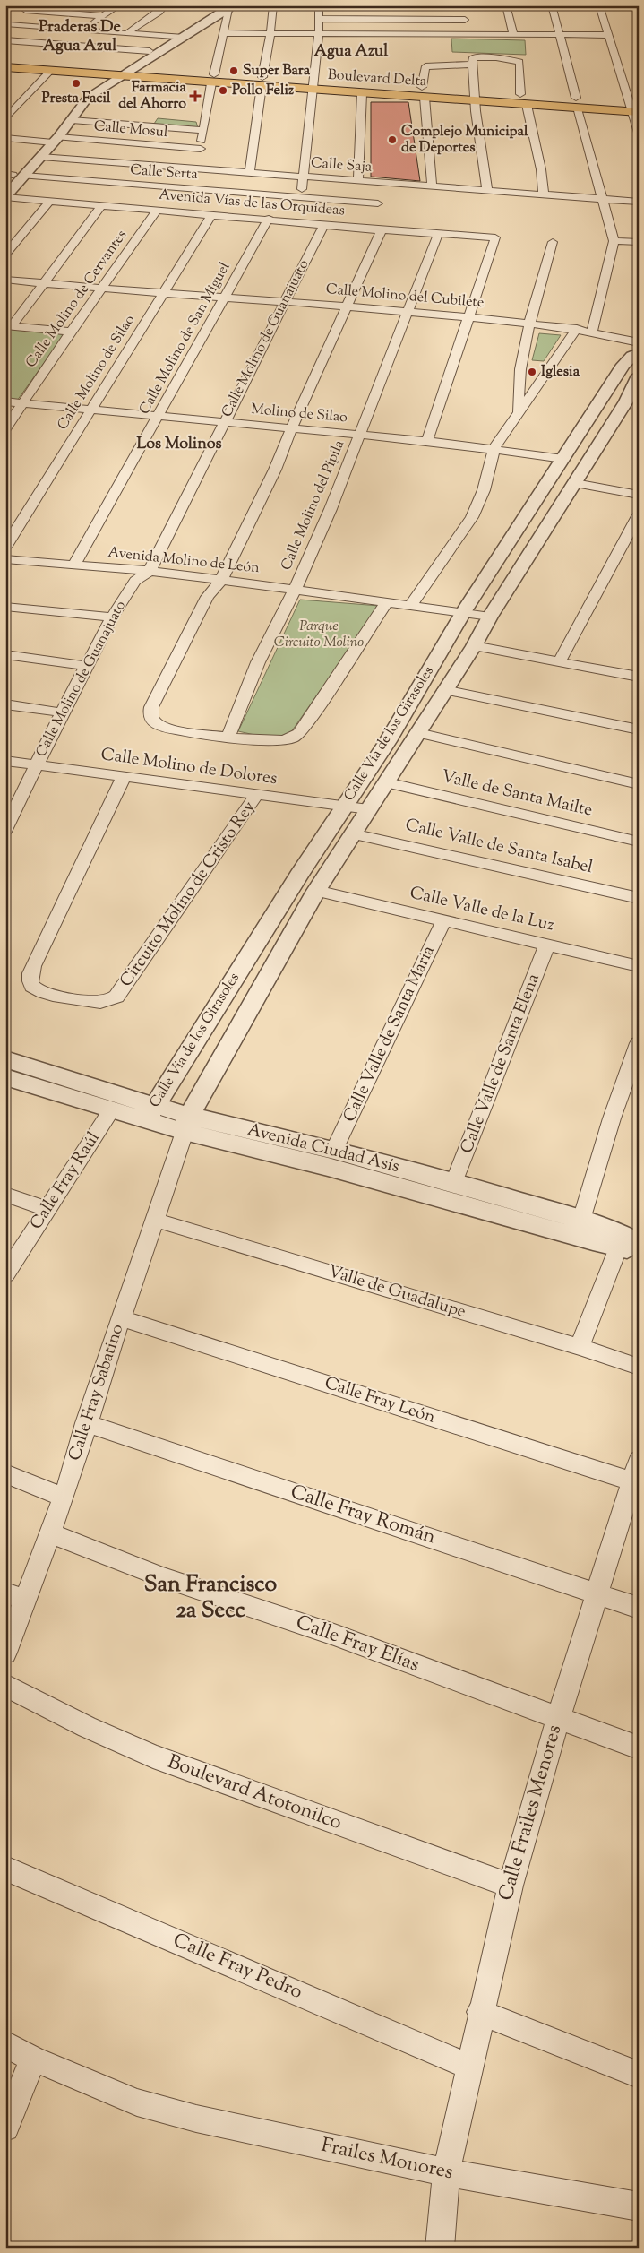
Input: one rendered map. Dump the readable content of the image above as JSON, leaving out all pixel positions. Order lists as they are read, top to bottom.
{
  "streets": {
    "main road": ["Boulevard Delta"],
    "street": [
      "Calle Mosul",
      "Calle Saja",
      "Calle Serta",
      "Avenida Vías de las Orquídeas",
      "Calle Molino del Cubilete",
      "Calle Molino de Cervantes",
      "Calle Molino de San Miguel",
      "Calle Molino de Guanajuato",
      "Calle Molino de Silao",
      "Molino de Silao",
      "Calle Molino del Pípila",
      "Avenida Molino de León",
      "Calle Vía de los Girasoles",
      "Calle Molino de Dolores",
      "Valle de Santa Mailte",
      "Calle Valle de Santa Isabel",
      "Circuito Molino de Cristo Rey",
      "Calle Valle de la Luz",
      "Calle Valle de Santa Maria",
      "Calle Valle de Santa Elena",
      "Avenida Ciudad Asís",
      "Calle Fray Raúl",
      "Valle de Guadalupe",
      "Calle Fray Sabatino",
      "Calle Fray León",
      "Calle Fray Román",
      "Calle Fray Elías",
      "Boulevard Atotonilco",
      "Calle Frailes Menores",
      "Calle Fray Pedro",
      "Frailes Monores"
    ]
  },
  "crossings": [
    ["Calle Mosul", "Calle Saja"],
    ["Calle Serta", "Avenida Vías de las Orquídeas"],
    ["Avenida Vías de las Orquídeas", "Calle Molino del Cubilete"],
    ["Avenida Vías de las Orquídeas", "Calle Molino de Cervantes"],
    ["Avenida Vías de las Orquídeas", "Calle Molino de San Miguel"],
    ["Avenida Vías de las Orquídeas", "Calle Molino de Guanajuato"],
    ["Avenida Vías de las Orquídeas", "Calle Molino de Silao"],
    ["Avenida Vías de las Orquídeas", "Calle Molino del Pípila"],
    ["Calle Molino del Cubilete", "Calle Molino de Cervantes"],
    ["Calle Molino del Cubilete", "Calle Molino de San Miguel"],
    ["Calle Molino del Cubilete", "Calle Molino de Guanajuato"],
    ["Calle Molino del Cubilete", "Calle Molino de Silao"],
    ["Calle Molino del Cubilete", "Calle Molino del Pípila"],
    ["Calle Molino de Cervantes", "Molino de Silao"],
    ["Calle Molino de San Miguel", "Molino de Silao"],
    ["Calle Molino de San Miguel", "Avenida Molino de León"],
    ["Calle Molino de Guanajuato", "Molino de Silao"],
    ["Calle Molino de Guanajuato", "Avenida Molino de León"],
    ["Calle Molino de Guanajuato", "Calle Molino de Dolores"],
    ["Calle Molino de Silao", "Molino de Silao"],
    ["Molino de Silao", "Calle Molino del Pípila"],
    ["Molino de Silao", "Calle Vía de los Girasoles"],
    ["Calle Molino del Pípila", "Avenida Molino de León"],
    ["Avenida Molino de León", "Calle Vía de los Girasoles"],
    ["Calle Vía de los Girasoles", "Calle Molino de Dolores"],
    ["Calle Vía de los Girasoles", "Valle de Santa Mailte"],
    ["Calle Vía de los Girasoles", "Calle Valle de Santa Isabel"],
    ["Calle Vía de los Girasoles", "Calle Valle de la Luz"],
    ["Calle Vía de los Girasoles", "Avenida Ciudad Asís"],
    ["Calle Vía de los Girasoles", "Calle Fray Sabatino"],
    ["Calle Molino de Dolores", "Circuito Molino de Cristo Rey"],
    ["Calle Valle de la Luz", "Calle Valle de Santa Maria"],
    ["Calle Valle de la Luz", "Calle Valle de Santa Elena"],
    ["Calle Valle de Santa Maria", "Avenida Ciudad Asís"],
    ["Calle Valle de Santa Elena", "Avenida Ciudad Asís"],
    ["Avenida Ciudad Asís", "Calle Fray Raúl"],
    ["Avenida Ciudad Asís", "Calle Fray Sabatino"],
    ["Valle de Guadalupe", "Calle Fray Sabatino"],
    ["Calle Fray Sabatino", "Calle Fray León"],
    ["Calle Fray Sabatino", "Calle Fray Román"],
    ["Calle Fray Sabatino", "Calle Fray Elías"],
    ["Calle Fray León", "Calle Frailes Menores"],
    ["Calle Fray Román", "Calle Frailes Menores"],
    ["Calle Fray Elías", "Calle Frailes Menores"],
    ["Boulevard Atotonilco", "Calle Frailes Menores"],
    ["Calle Frailes Menores", "Calle Fray Pedro"],
    ["Calle Frailes Menores", "Frailes Monores"]
  ],
  "districts": [
    "Praderas De Agua Azul",
    "Agua Azul",
    "Los Molinos",
    "San Francisco 2a Secc"
  ],
  "parks": ["Parque Circuito Molino"],
  "places": {
    "other": [
      "Super Bara",
      "Presta Facil",
      "Pollo Feliz",
      "Complejo Municipal de Deportes",
      "Iglesia"
    ],
    "health": ["Farmacia del Ahorro"]
  }
}
